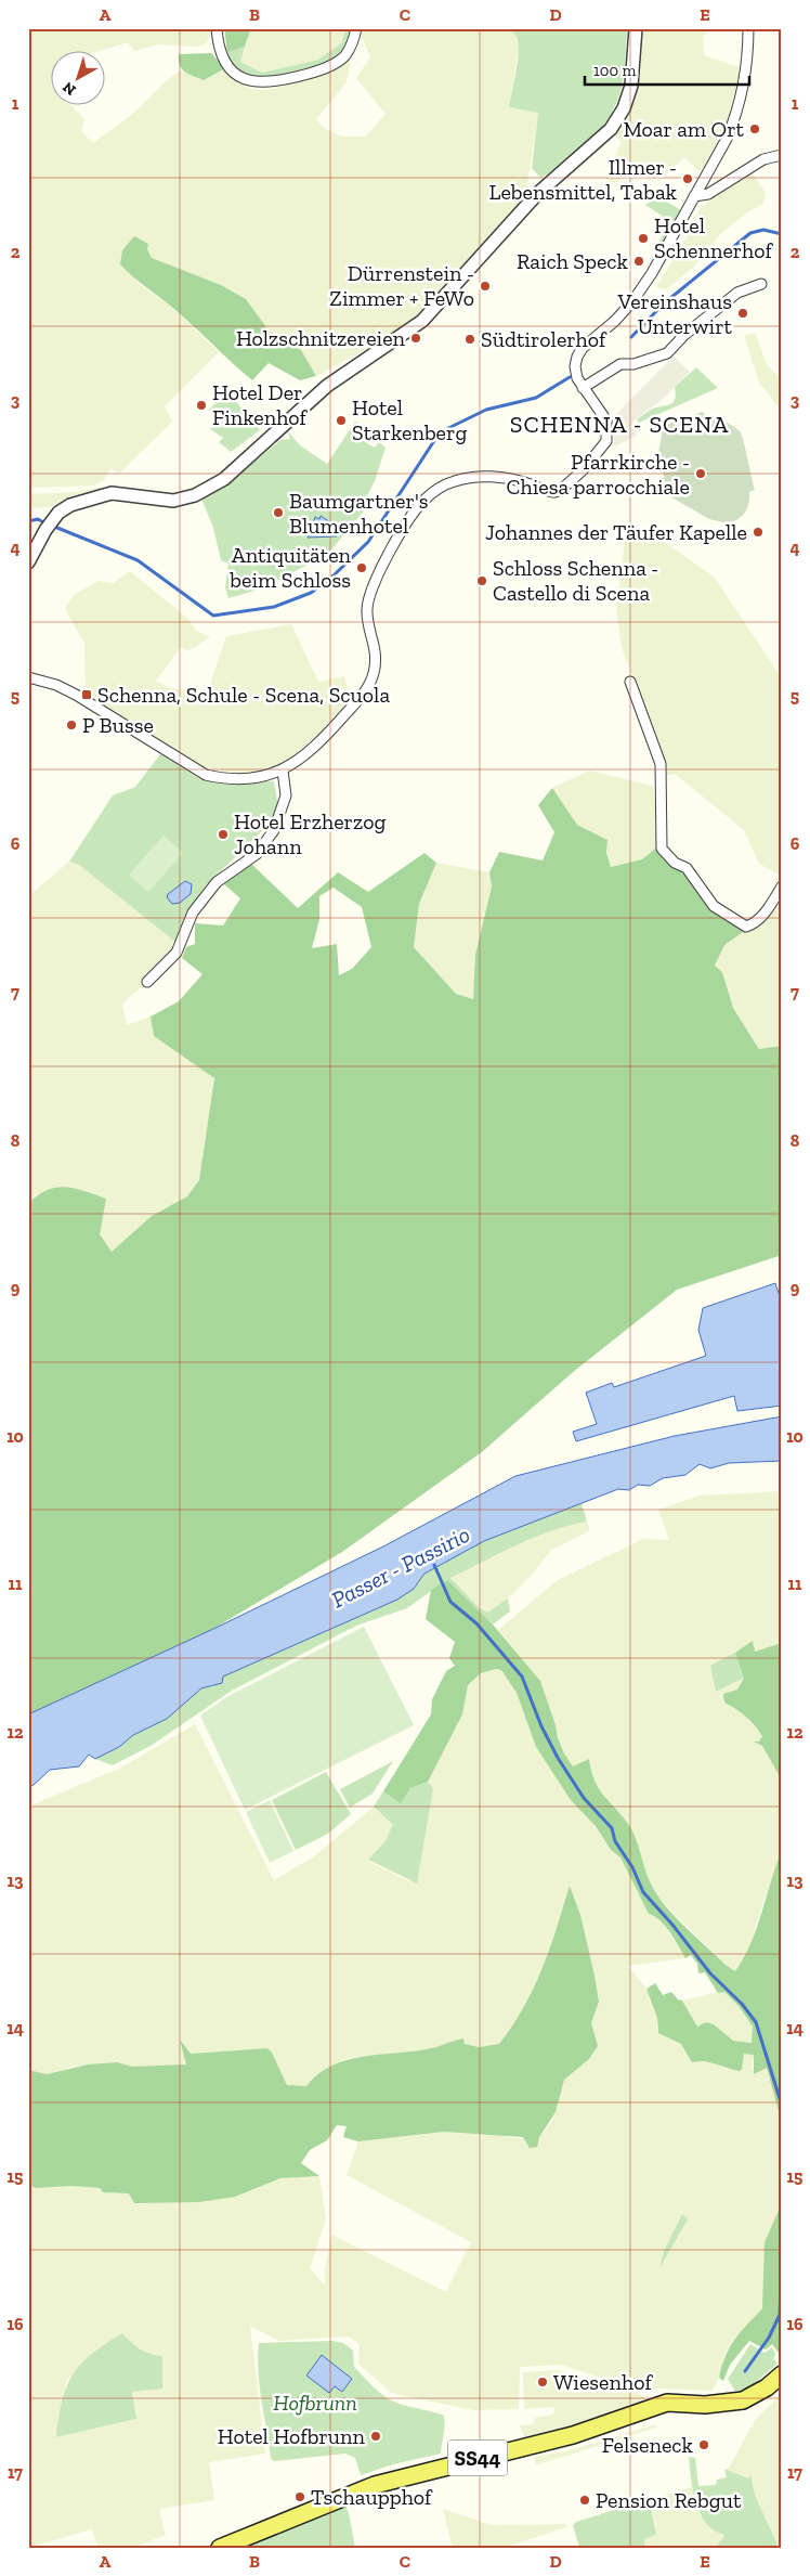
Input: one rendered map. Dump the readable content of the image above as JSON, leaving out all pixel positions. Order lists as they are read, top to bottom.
{
  "streets": {
    "main road": ["SS44"]
  },
  "districts": ["SCHENNA - SCENA"],
  "water": ["Passer - Passirio"],
  "parks": ["Hofbrunn"],
  "places": {
    "other": [
      "Moar am Ort",
      "Illmer - Lebensmittel, Tabak",
      "Hotel Schennerhof",
      "Raich Speck",
      "Dürrenstein - Zimmer + FeWo",
      "Vereinshaus Unterwirt",
      "Holzschnitzereien",
      "Südtirolerhof",
      "Hotel Der Finkenhof",
      "Hotel Starkenberg",
      "Pfarrkirche - Chiesa parrocchiale",
      "Baumgartner's Blumenhotel",
      "Johannes der Täufer Kapelle",
      "Antiquitäten beim Schloss",
      "Schloss Schenna - Castello di Scena",
      "P Busse",
      "Hotel Erzherzog Johann",
      "Wiesenhof",
      "Hotel Hofbrunn",
      "Felseneck",
      "Tschaupphof",
      "Pension Rebgut"
    ],
    "transit": ["Schenna, Schule - Scena, Scuola"]
  },
  "scale_bar": "100 m",
  "north": "bottom left",
  "grid": {
    "columns": [
      "A",
      "B",
      "C",
      "D",
      "E"
    ],
    "rows": [
      "1",
      "2",
      "3",
      "4",
      "5",
      "6",
      "7",
      "8",
      "9",
      "10",
      "11",
      "12",
      "13",
      "14",
      "15",
      "16",
      "17"
    ]
  }
}
